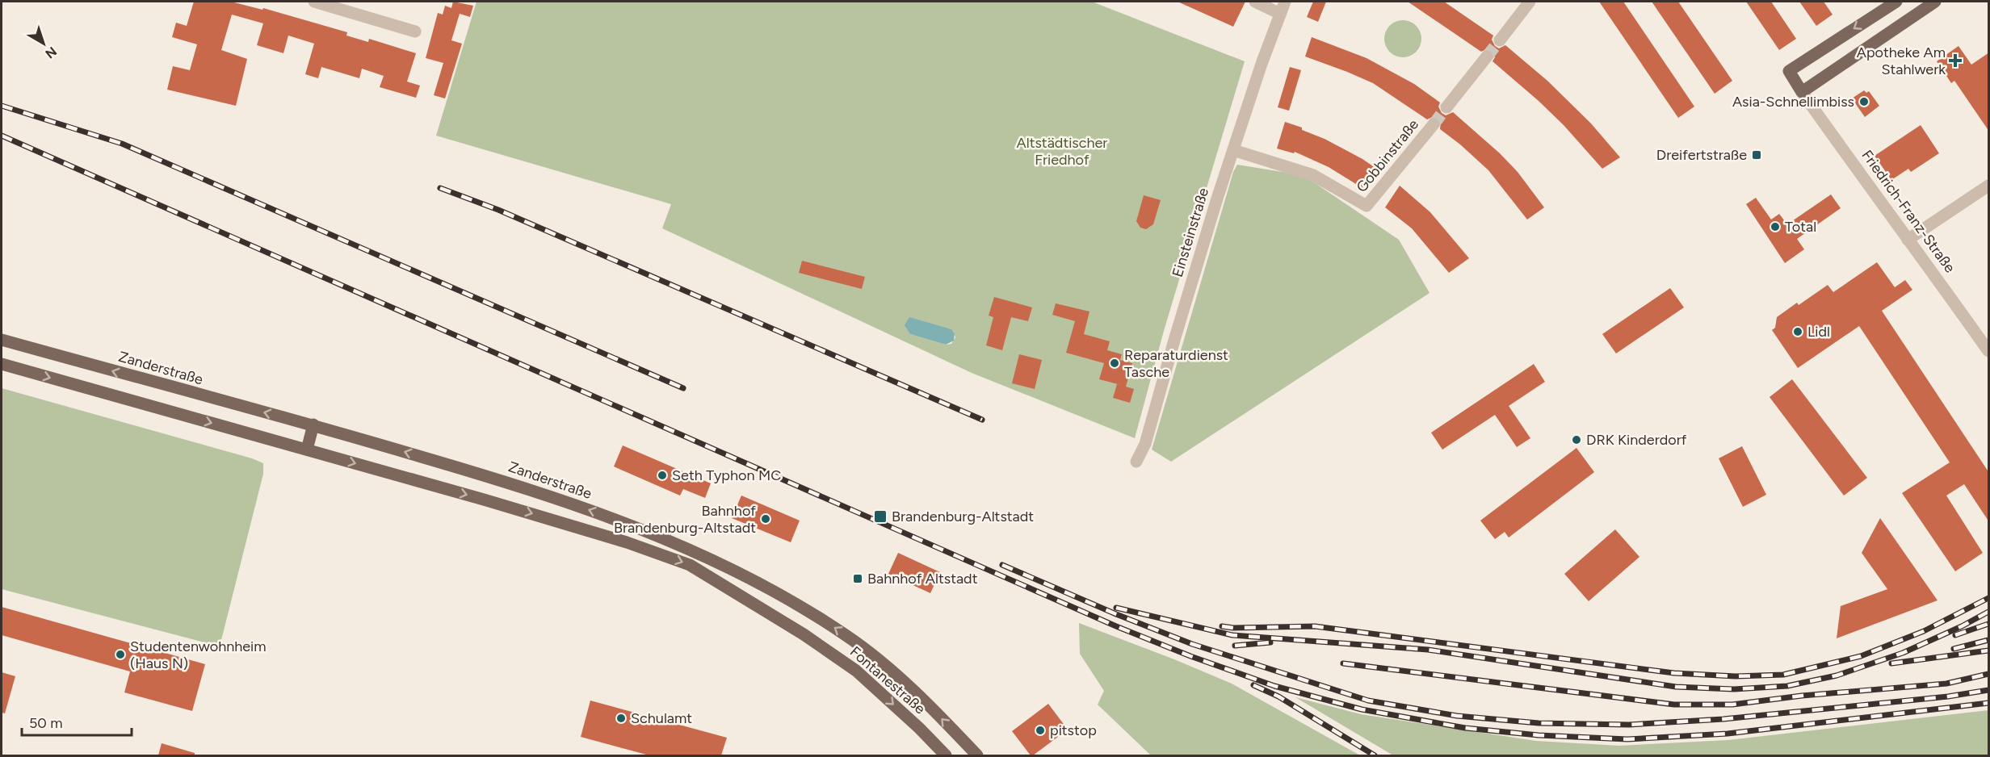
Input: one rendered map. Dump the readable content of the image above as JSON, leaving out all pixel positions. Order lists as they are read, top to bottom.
{
  "streets": {
    "main road": ["Zanderstraße", "Fontanestraße"],
    "street": ["Gobbinstraße", "Friedrich-Franz-Straße", "Einsteinstraße"]
  },
  "crossings": [
    ["Gobbinstraße", "Einsteinstraße"],
    ["Zanderstraße", "Fontanestraße"]
  ],
  "parks": ["Altstädtischer Friedhof"],
  "places": {
    "health": ["Apotheke Am Stahlwerk"],
    "other": [
      "Asia-Schnellimbiss",
      "Total",
      "Lidl",
      "Reparaturdienst Tasche",
      "DRK Kinderdorf",
      "Seth Typhon MC",
      "Bahnhof Brandenburg-Altstadt",
      "Studentenwohnheim (Haus N)",
      "Schulamt",
      "pitstop"
    ],
    "transit": ["Dreifertstraße", "Brandenburg-Altstadt", "Bahnhof Altstadt"]
  },
  "scale_bar": "50 m",
  "north": "bottom right"
}
